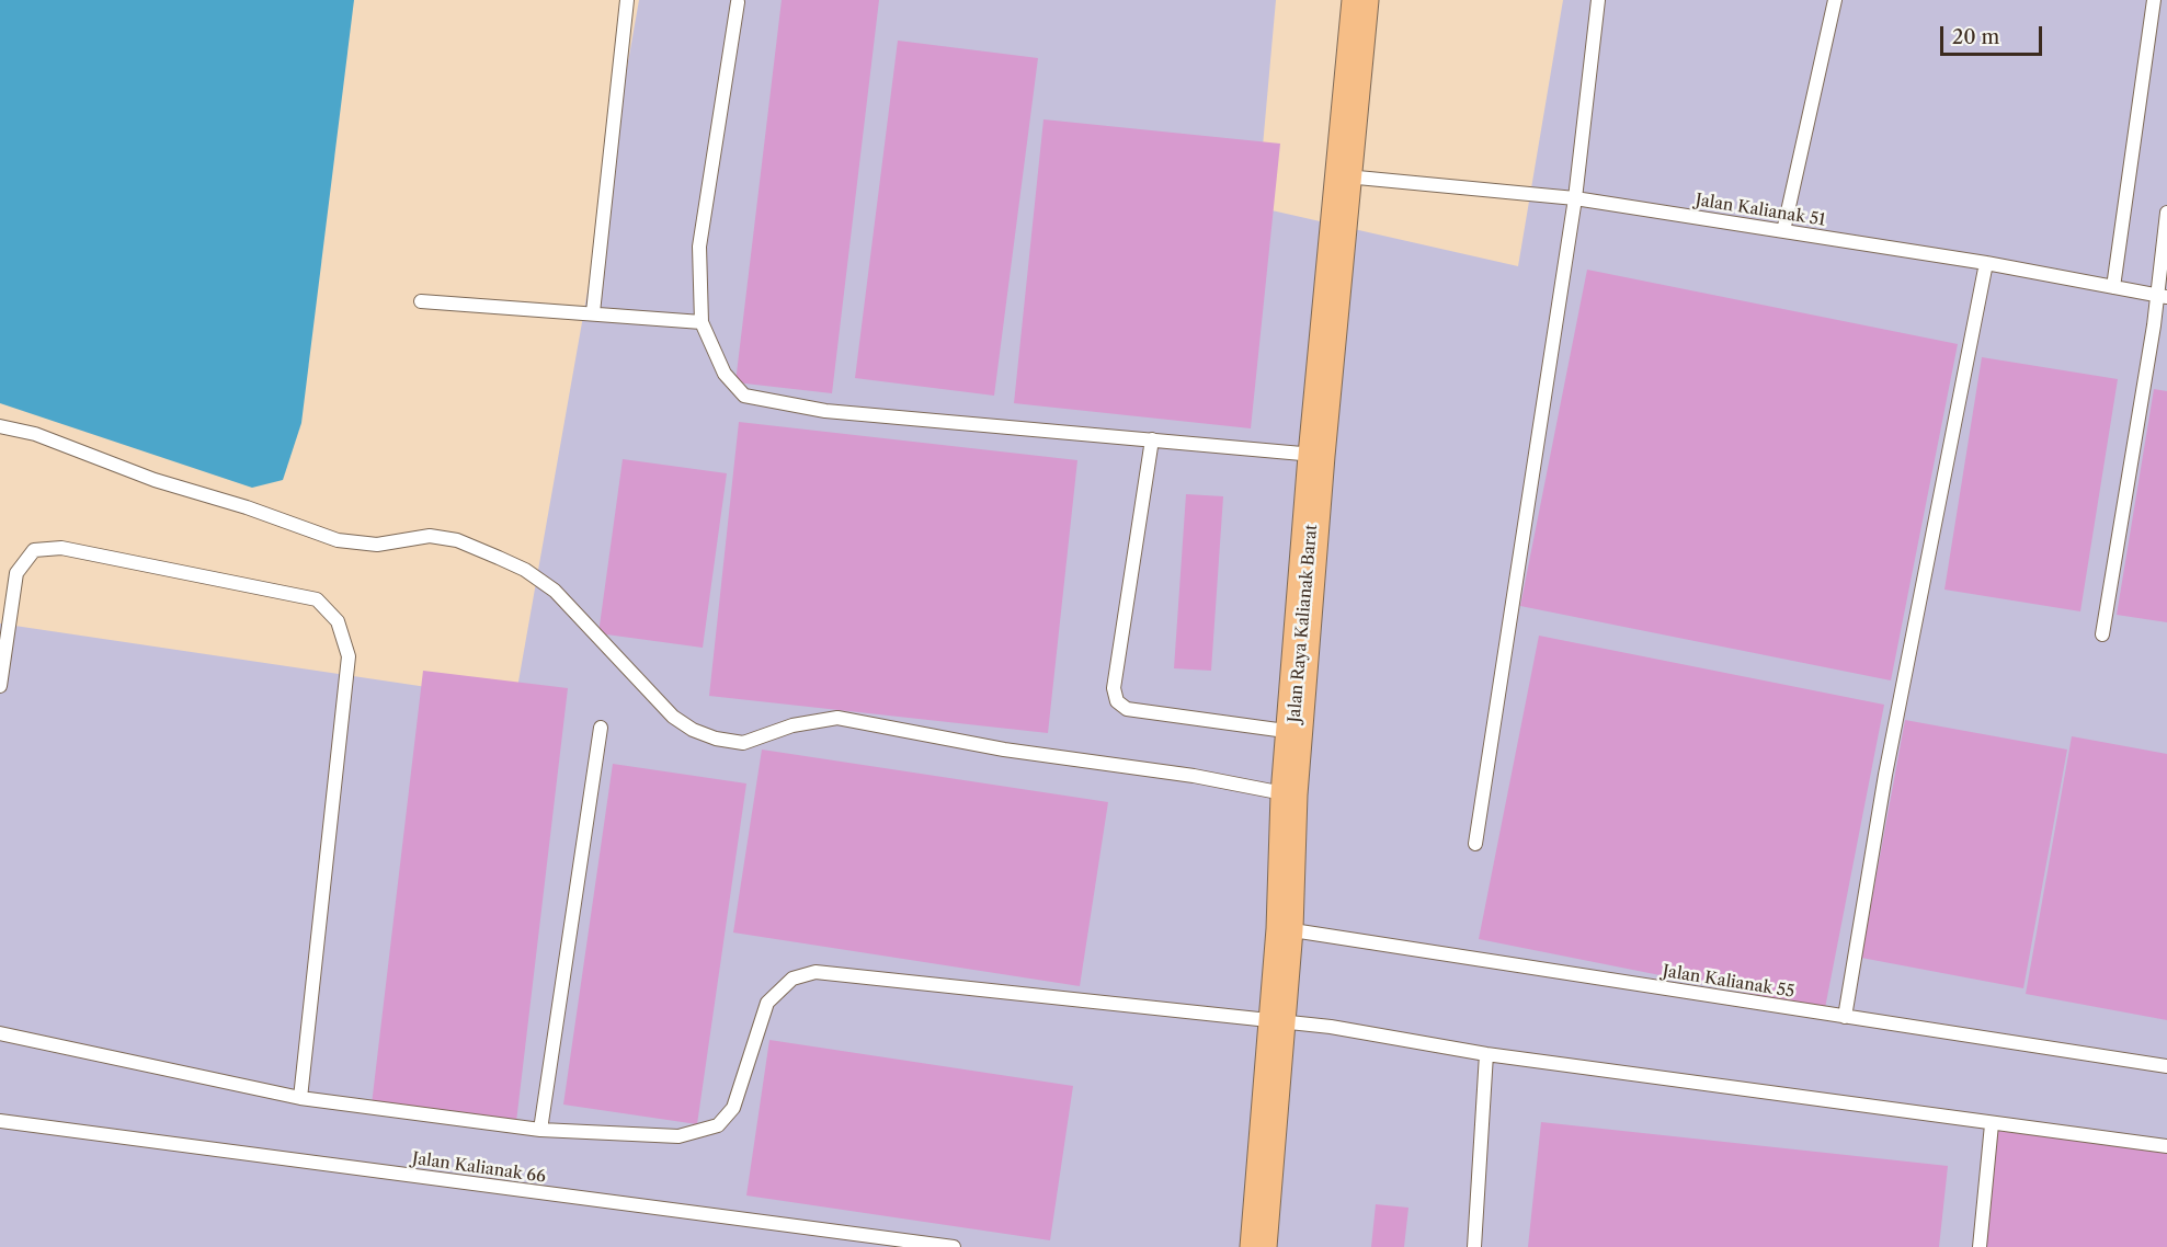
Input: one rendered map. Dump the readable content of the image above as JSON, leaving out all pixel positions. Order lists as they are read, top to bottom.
{
  "streets": {
    "highway": ["Jalan Raya Kalianak Barat"],
    "lane": ["Jalan Kalianak 51", "Jalan Kalianak 55", "Jalan Kalianak 66"]
  },
  "crossings": [
    ["Jalan Kalianak 51", "Jalan Raya Kalianak Barat"],
    ["Jalan Raya Kalianak Barat", "Jalan Kalianak 55"]
  ],
  "scale_bar": "20 m"
}
